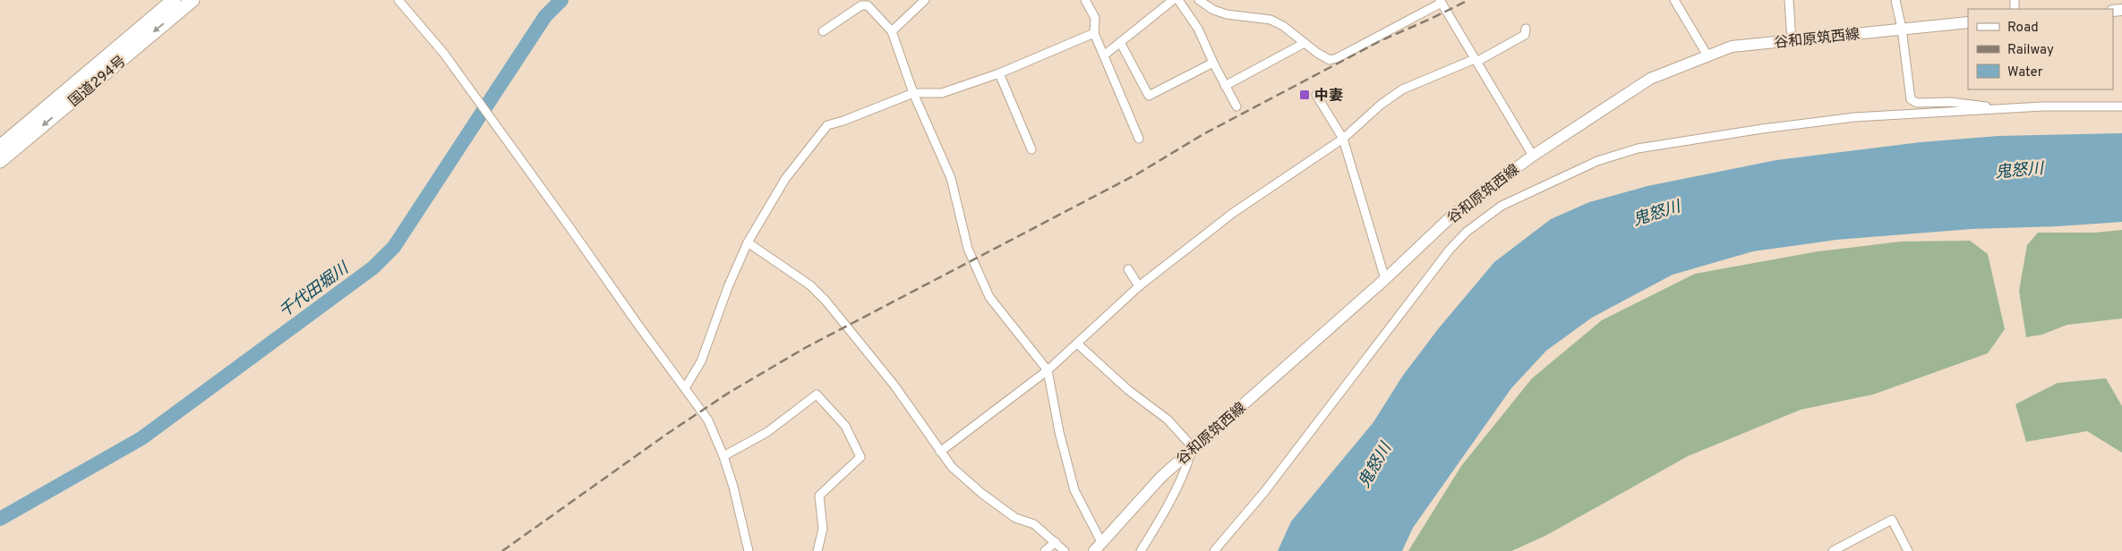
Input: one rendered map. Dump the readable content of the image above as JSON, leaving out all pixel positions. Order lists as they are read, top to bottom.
{
  "streets": {
    "highway": ["国道294号"],
    "main road": ["谷和原筑西線"]
  },
  "water": ["鬼怒川", "千代田堀川"],
  "places": {
    "transit": ["中妻"]
  },
  "legend": ["Road", "Railway", "Water"]
}
